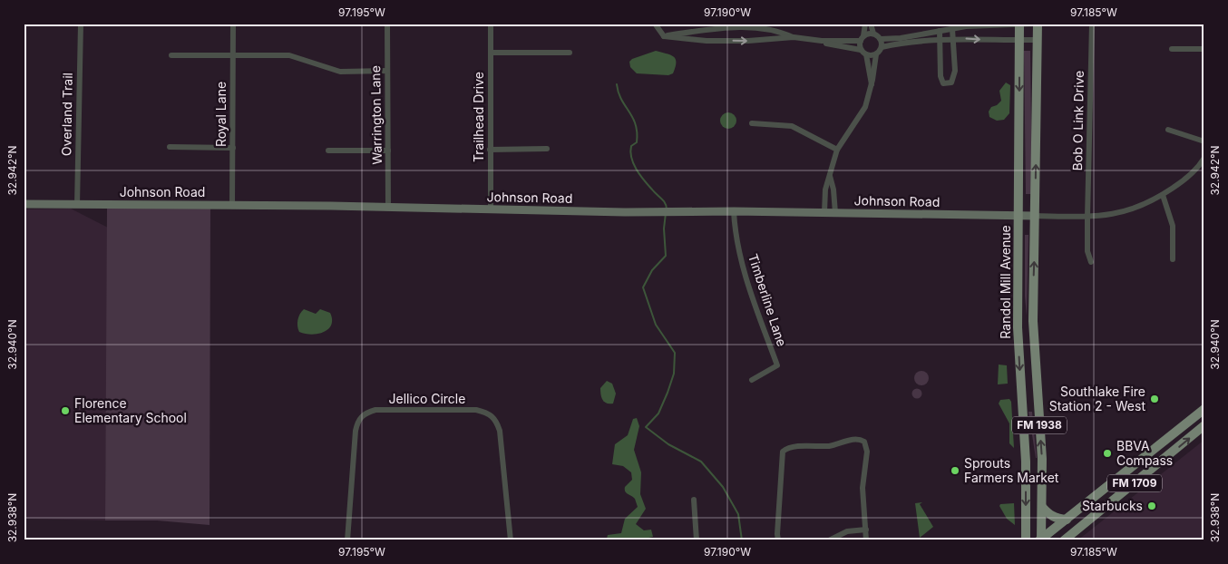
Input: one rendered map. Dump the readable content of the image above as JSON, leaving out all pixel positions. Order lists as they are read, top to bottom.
{
  "streets": {
    "main road": ["Randol Mill Avenue", "FM 1938", "FM 1709"],
    "street": [
      "Overland Trail",
      "Royal Lane",
      "Warrington Lane",
      "Trailhead Drive",
      "Bob O Link Drive",
      "Johnson Road",
      "Timberline Lane",
      "Jellico Circle"
    ]
  },
  "crossings": [
    ["Overland Trail", "Johnson Road"],
    ["Royal Lane", "Johnson Road"],
    ["Warrington Lane", "Johnson Road"],
    ["Trailhead Drive", "Johnson Road"],
    ["Johnson Road", "Randol Mill Avenue"],
    ["Johnson Road", "Timberline Lane"],
    ["Johnson Road", "FM 1938"],
    ["FM 1938", "FM 1709"]
  ],
  "places": [
    "Southlake Fire Station 2 - West",
    "Florence Elementary School",
    "BBVA Compass",
    "Sprouts Farmers Market",
    "Starbucks"
  ],
  "coordinates": [
    "97.195°W",
    "97.190°W",
    "97.185°W",
    "32.942°N",
    "32.940°N",
    "32.938°N"
  ]
}
